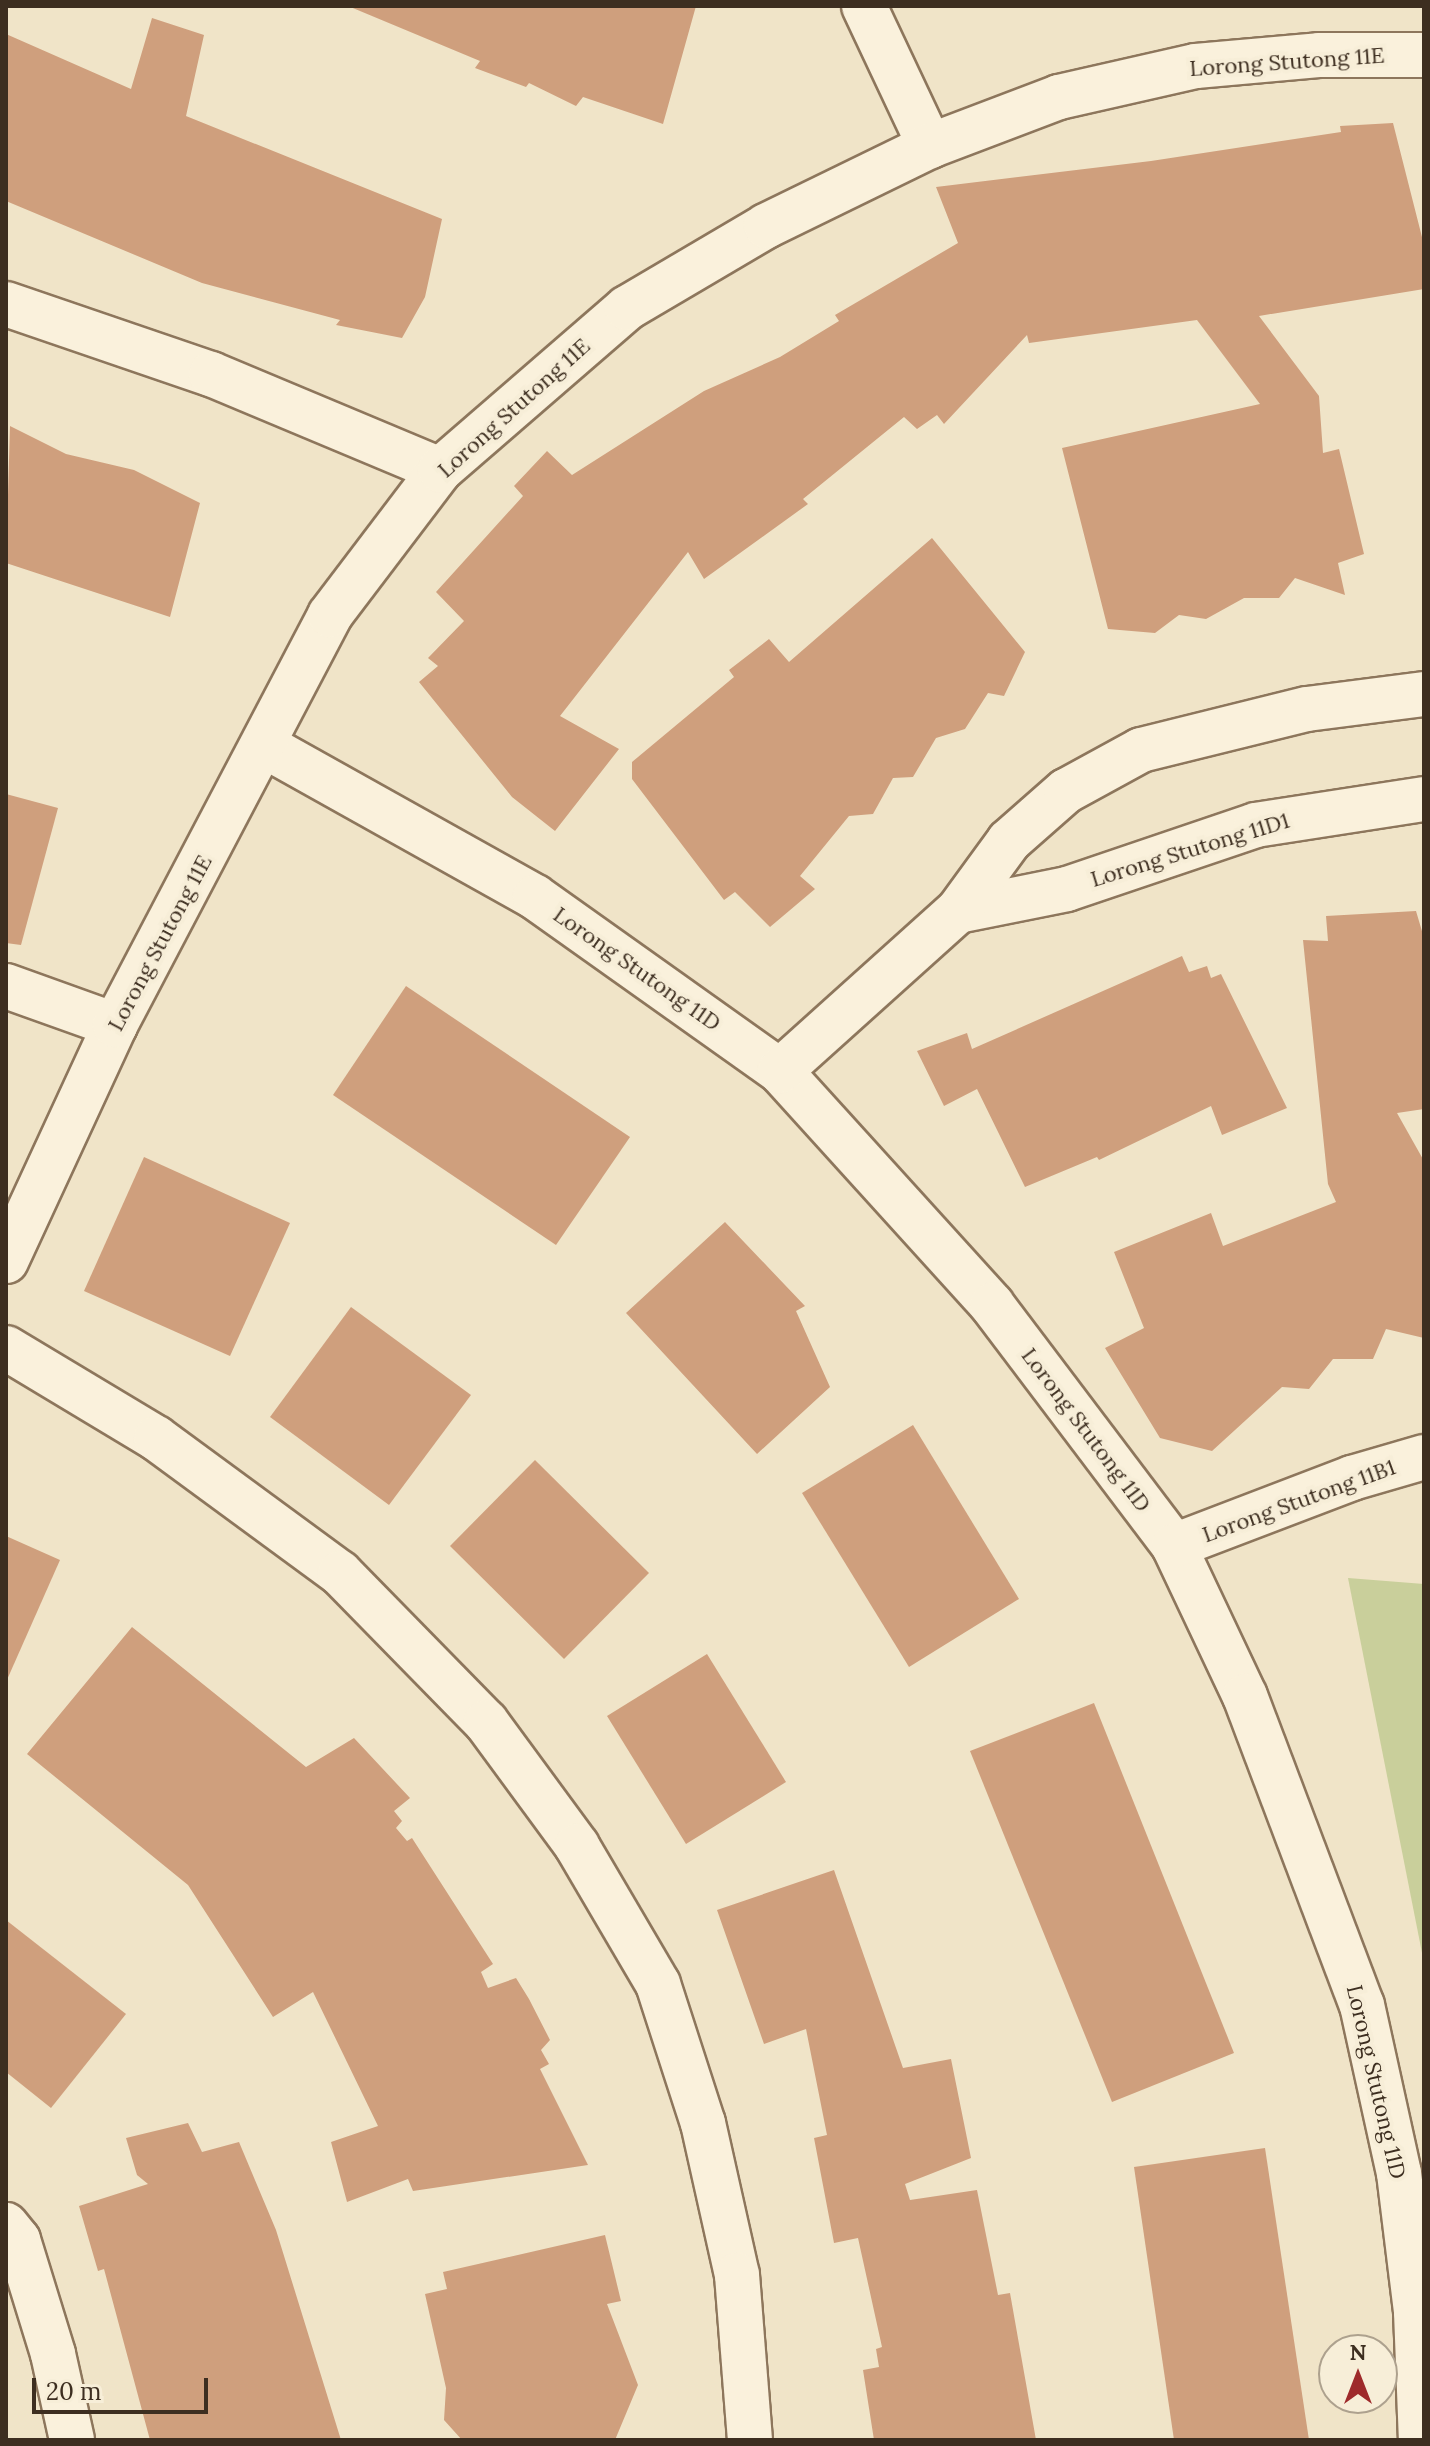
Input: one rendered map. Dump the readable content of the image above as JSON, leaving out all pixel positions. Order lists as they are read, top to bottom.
{
  "streets": {
    "street": [
      "Lorong Stutong 11E",
      "Lorong Stutong 11D1",
      "Lorong Stutong 11D",
      "Lorong Stutong 11B1"
    ]
  },
  "crossings": [
    ["Lorong Stutong 11E", "Lorong Stutong 11D"],
    ["Lorong Stutong 11D", "Lorong Stutong 11B1"]
  ],
  "scale_bar": "20 m",
  "north": "top"
}
